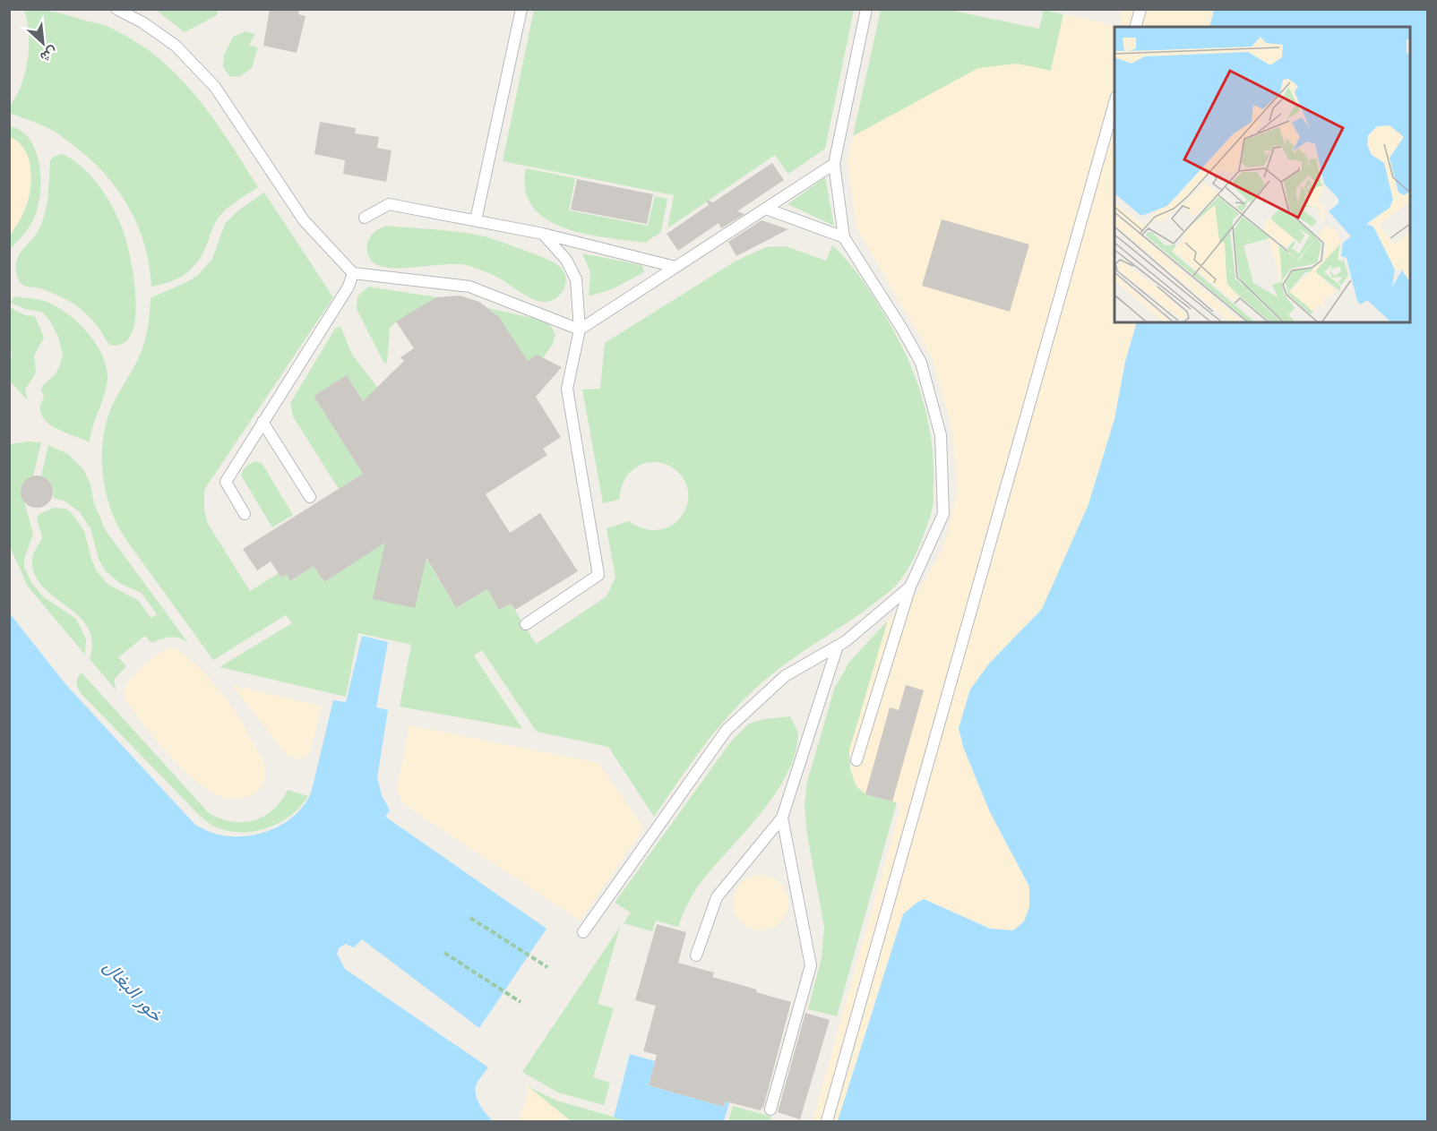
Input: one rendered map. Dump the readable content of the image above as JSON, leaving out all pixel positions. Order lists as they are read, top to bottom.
{
  "water": ["خور البغال"],
  "north": "bottom right"
}
